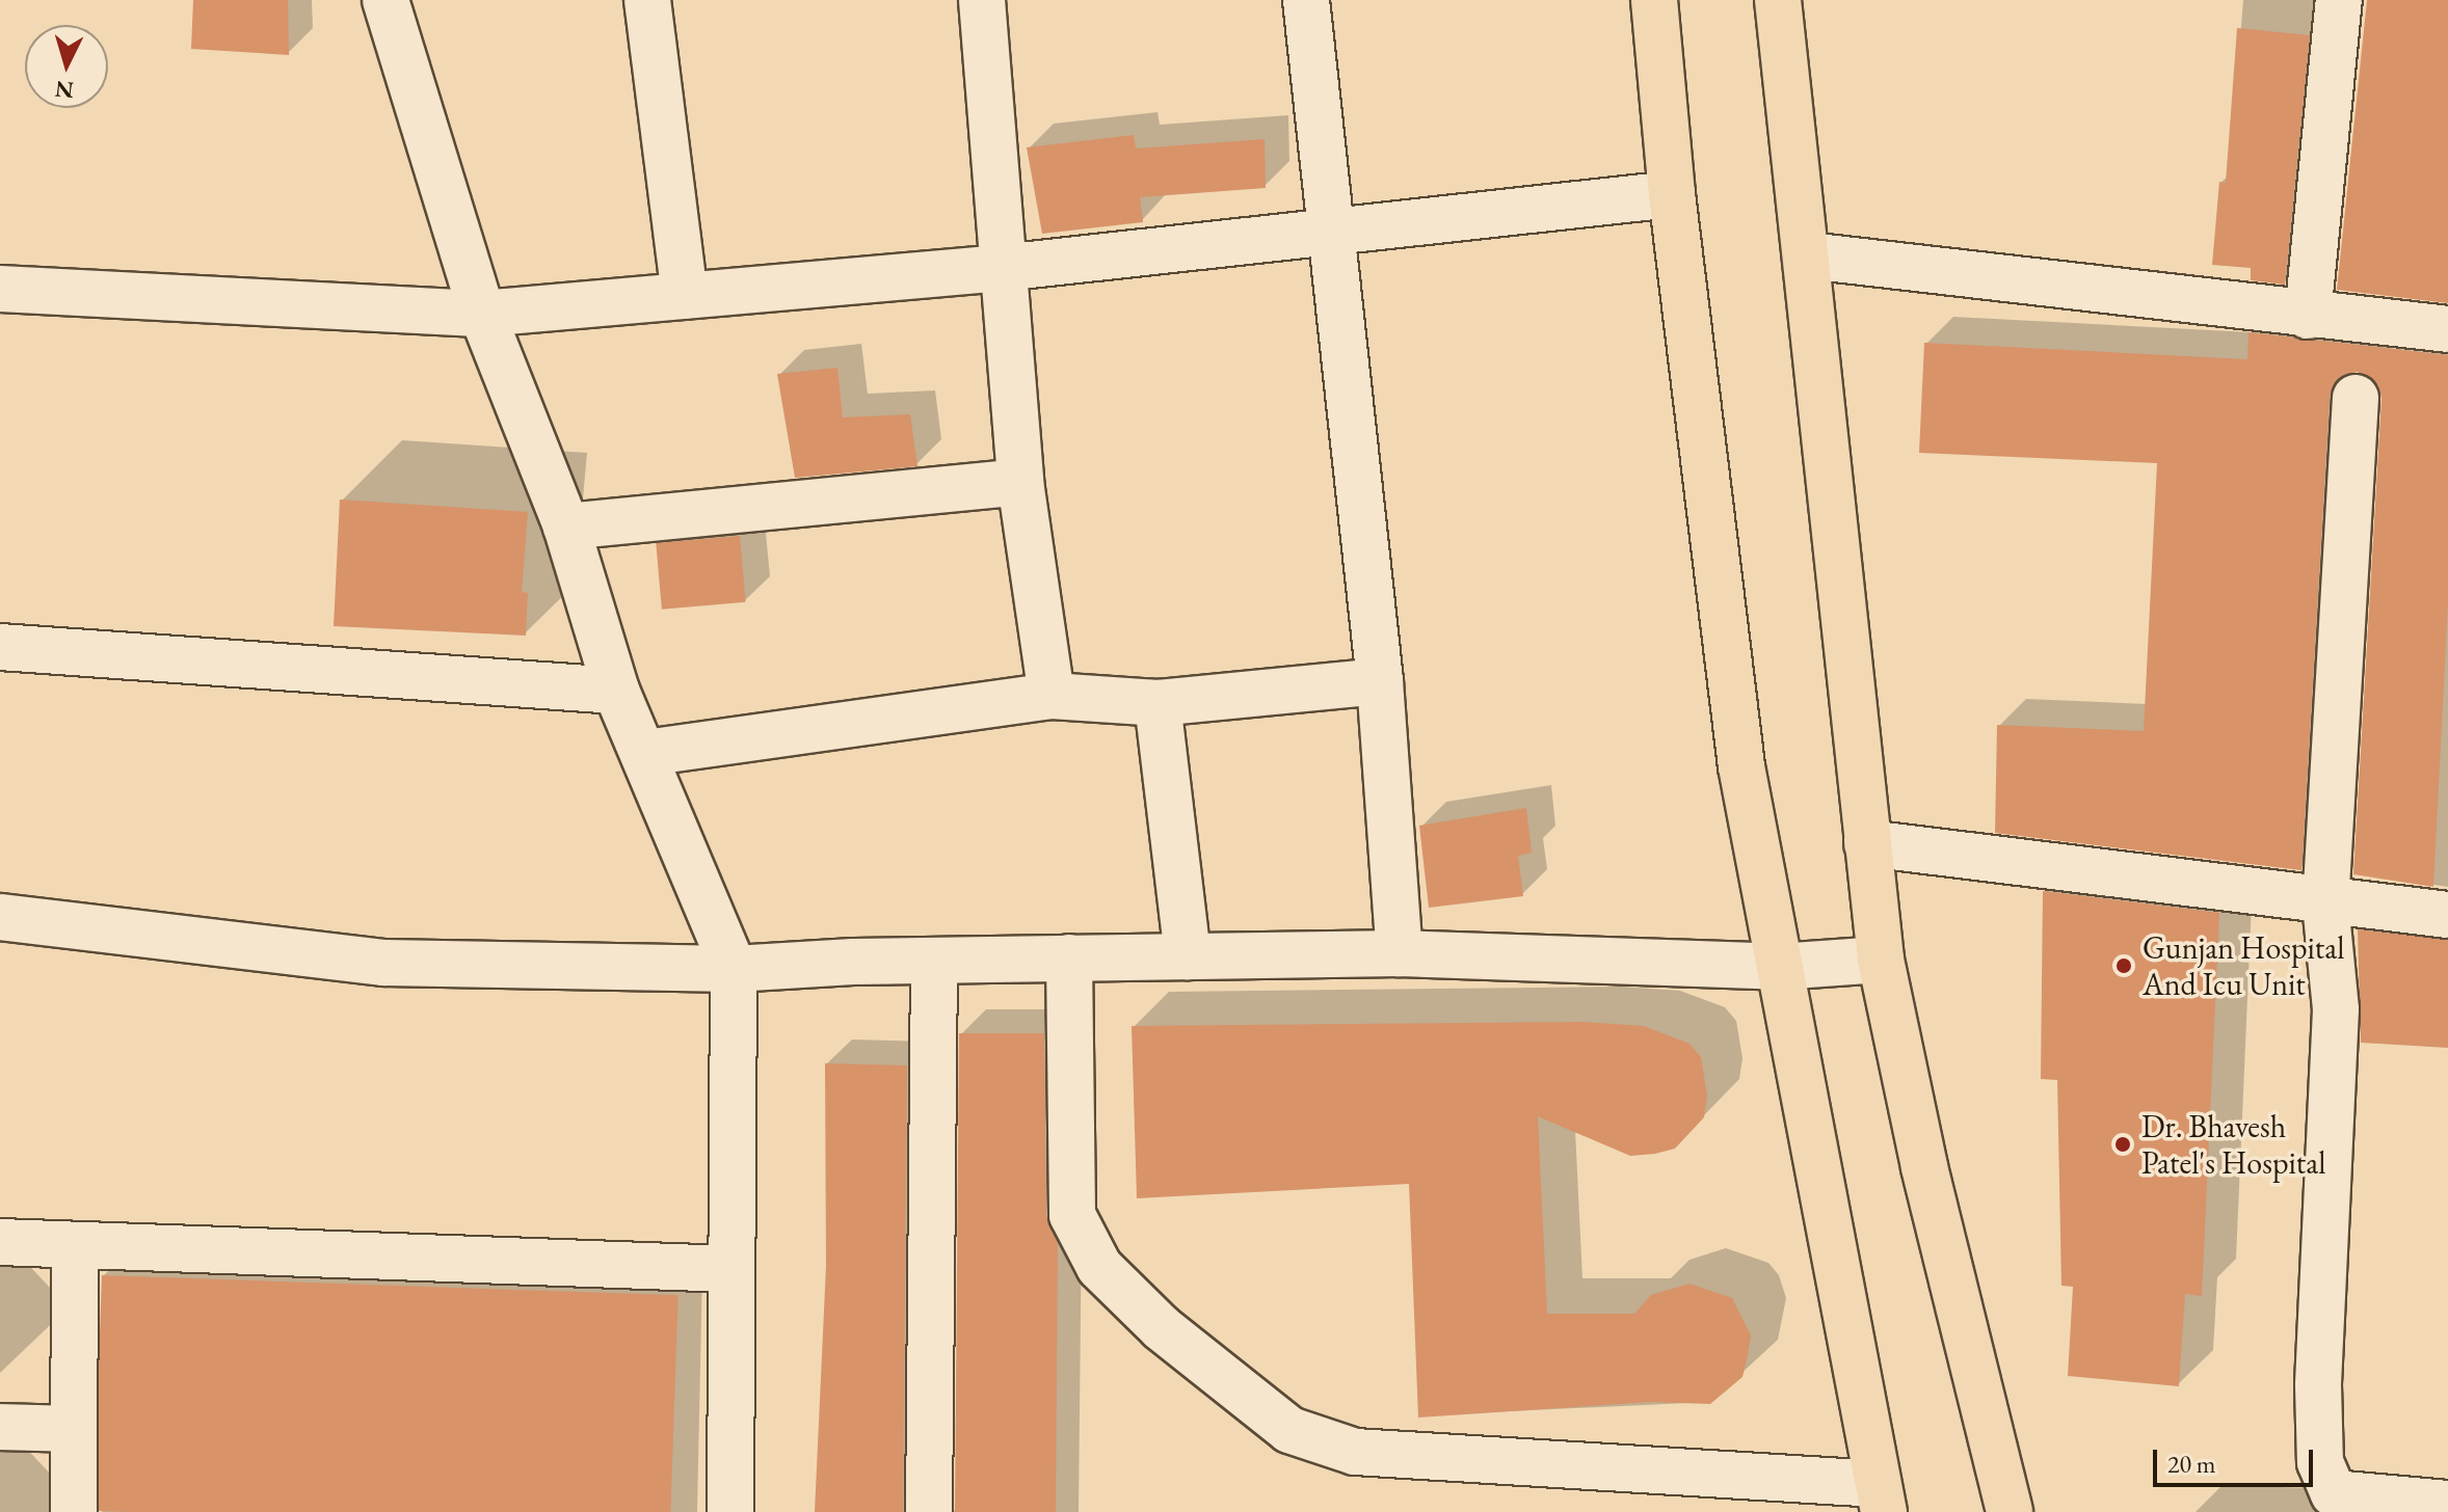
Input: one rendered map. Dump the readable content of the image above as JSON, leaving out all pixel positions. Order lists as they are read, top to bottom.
{
  "places": ["Gunjan Hospital And Icu Unit", "Dr. Bhavesh Patel's Hospital"],
  "scale_bar": "20 m",
  "north": "bottom"
}
